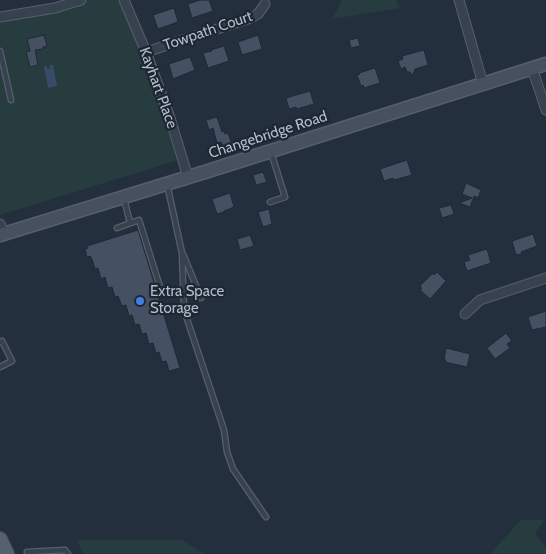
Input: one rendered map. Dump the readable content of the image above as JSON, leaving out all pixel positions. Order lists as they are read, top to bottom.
{
  "streets": {
    "main road": ["Changebridge Road"],
    "street": ["Towpath Court", "Kayhart Place"]
  },
  "crossings": [
    ["Towpath Court", "Kayhart Place"],
    ["Kayhart Place", "Changebridge Road"]
  ],
  "places": ["Extra Space Storage"]
}
